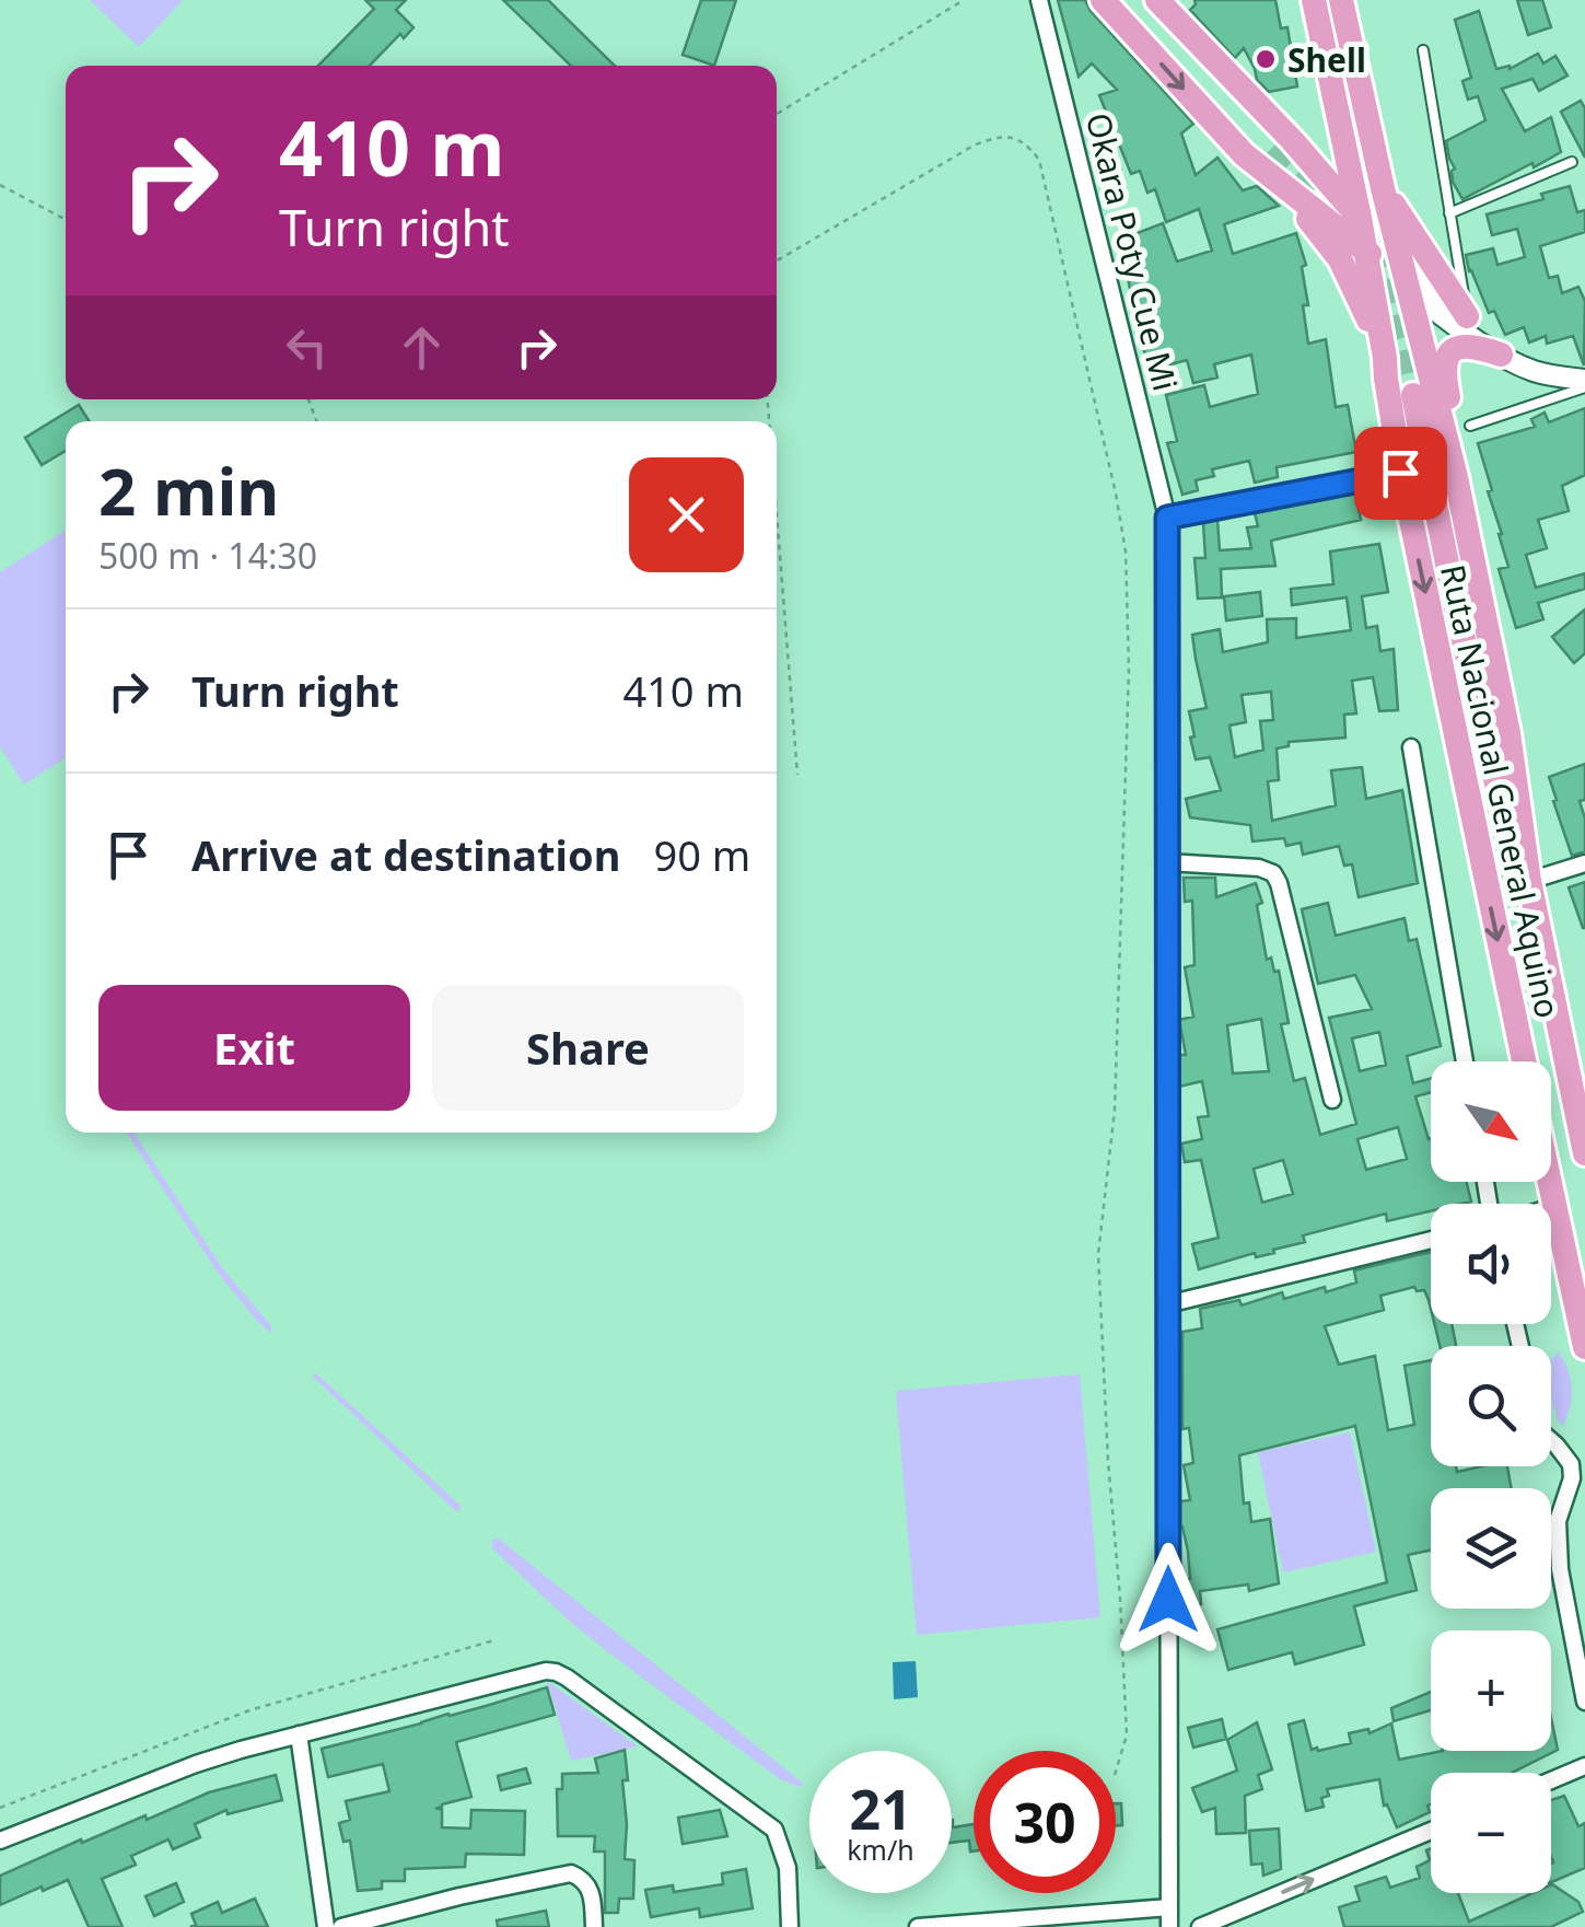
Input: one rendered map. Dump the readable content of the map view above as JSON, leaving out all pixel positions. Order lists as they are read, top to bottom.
{
  "streets": {
    "highway": ["Ruta Nacional General Aquino"],
    "street": ["Okara Poty Cue Mi"]
  },
  "places": ["Shell"],
  "north": "bottom right",
  "page": {
    "turn": ["410 m", "Turn right"],
    "heading": ["2 min", "500 m · 14:30"],
    "list": [
      {
        "name": "Turn right",
        "value": "410 m"
      },
      {
        "name": "Arrive at destination",
        "value": "90 m"
      }
    ],
    "buttons": ["Exit", "Share"],
    "map_buttons": ["+", "−"],
    "speed": "21 km/h",
    "limit": "30"
  }
}
